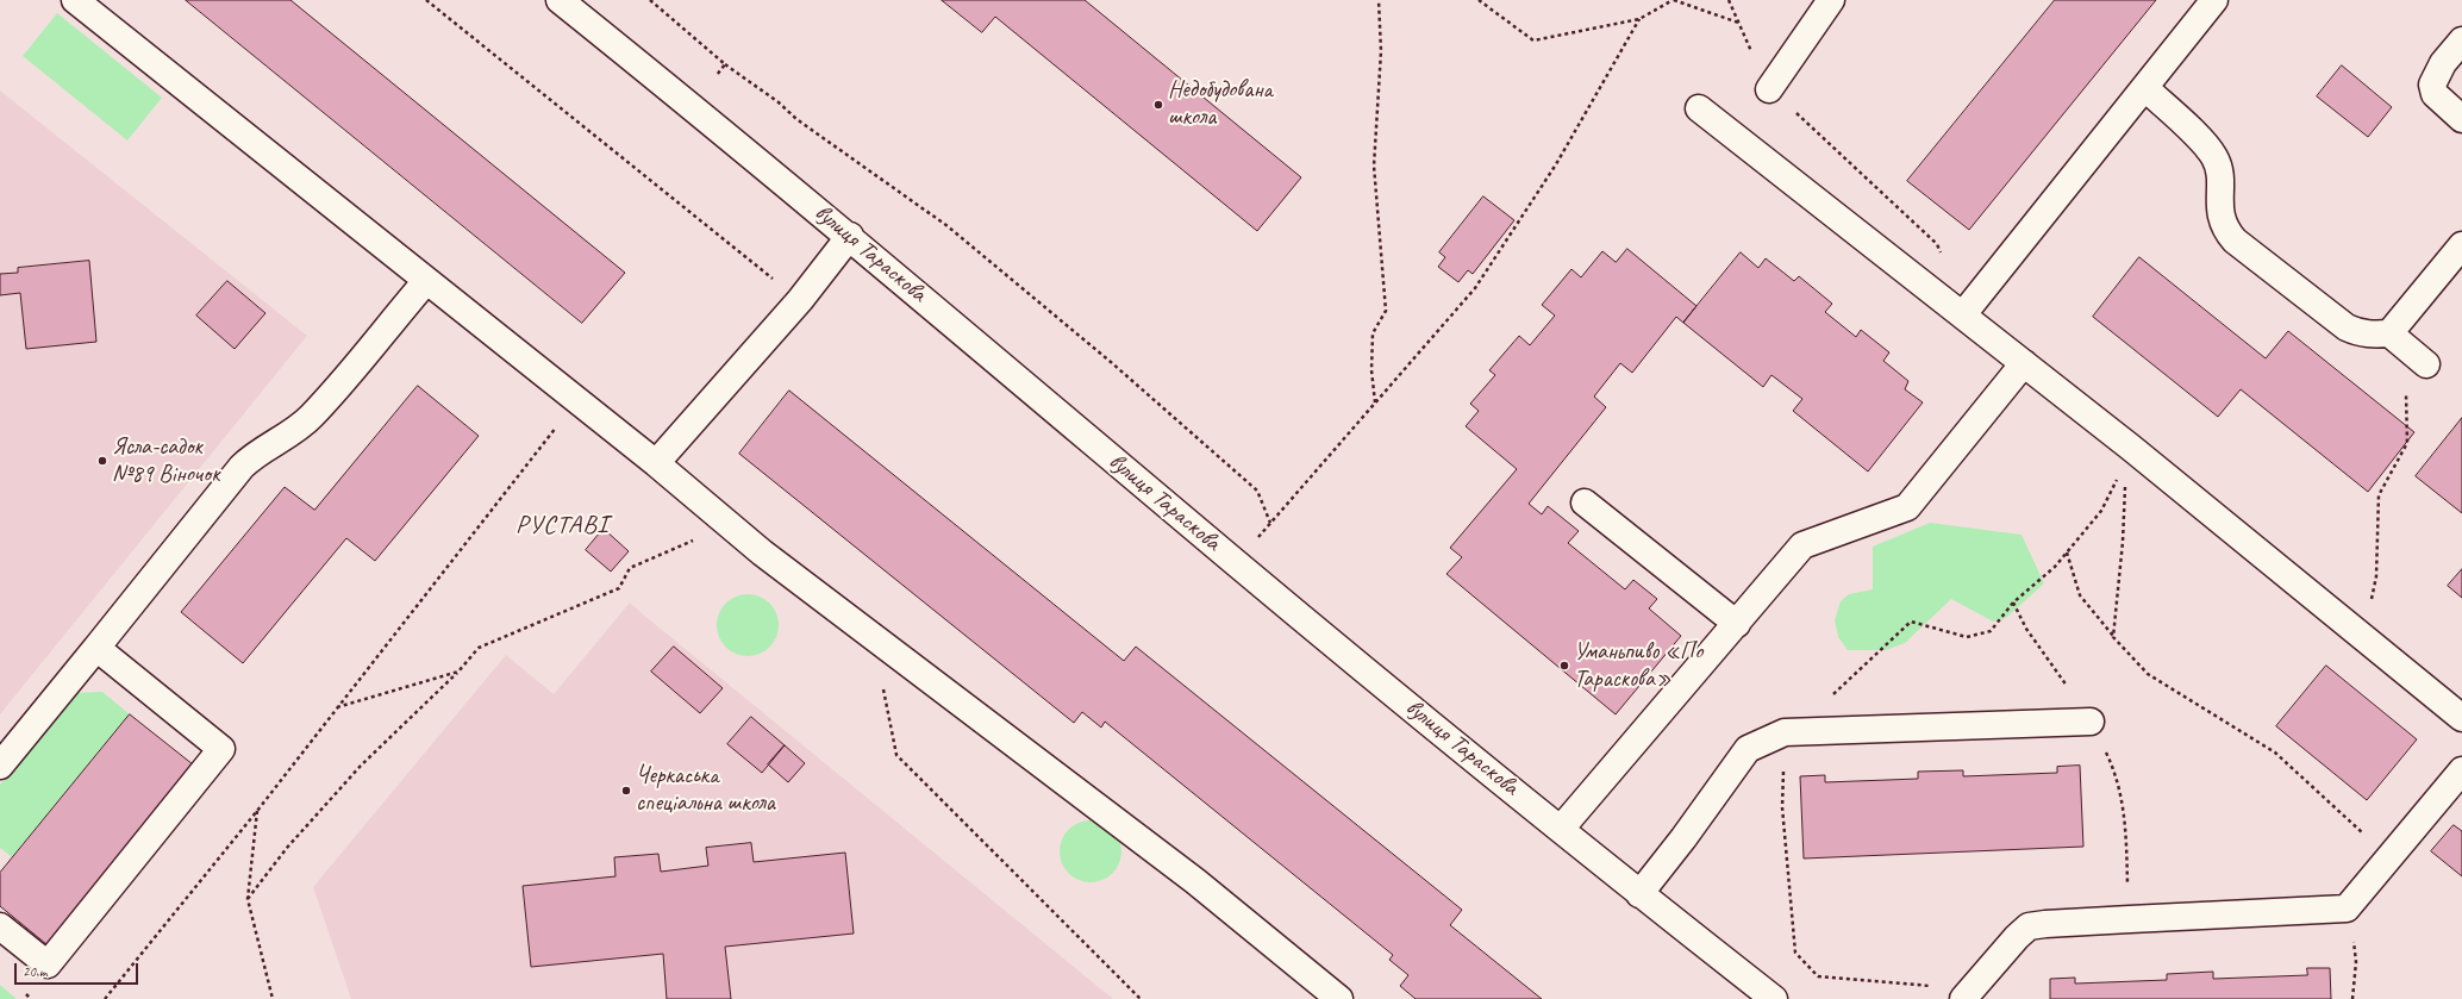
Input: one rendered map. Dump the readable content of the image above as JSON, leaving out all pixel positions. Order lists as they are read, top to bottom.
{
  "streets": {
    "street": ["вулиця Тараскова"]
  },
  "districts": ["РУСТАВІ"],
  "places": [
    "Недобудована школа",
    "Ясла-садок №89 Віночок",
    "Уманьпиво «По Тараскова»",
    "Черкаська спеціальна школа"
  ],
  "scale_bar": "20 m"
}
